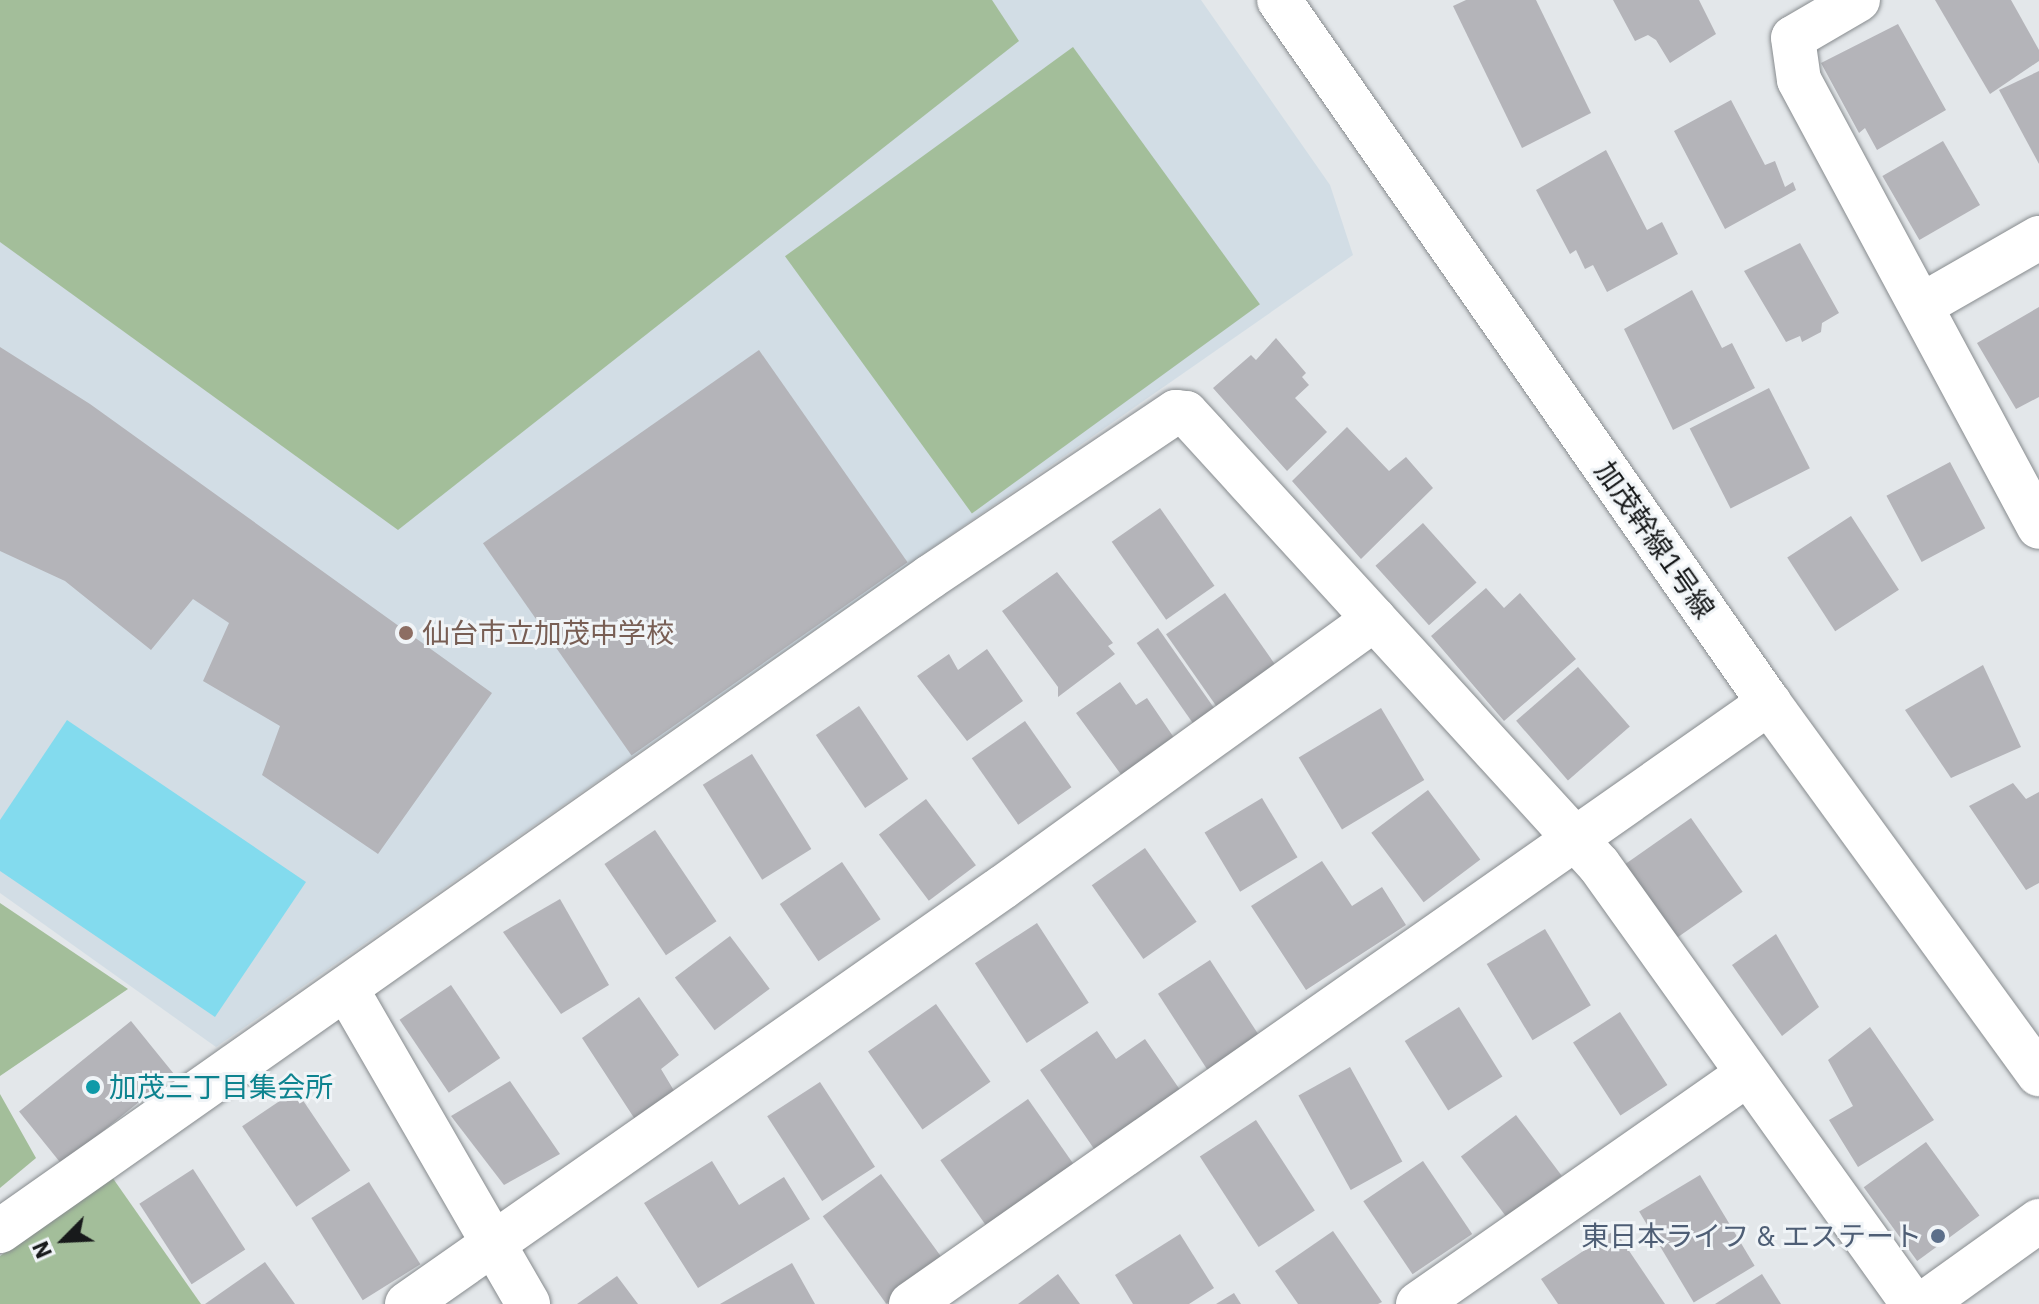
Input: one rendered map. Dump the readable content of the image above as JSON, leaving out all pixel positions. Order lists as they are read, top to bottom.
{
  "streets": {
    "street": ["加茂幹線1号線"]
  },
  "places": ["仙台市立加茂中学校", "加茂三丁目集会所", "東日本ライフ & エステート"],
  "north": "bottom left"
}
